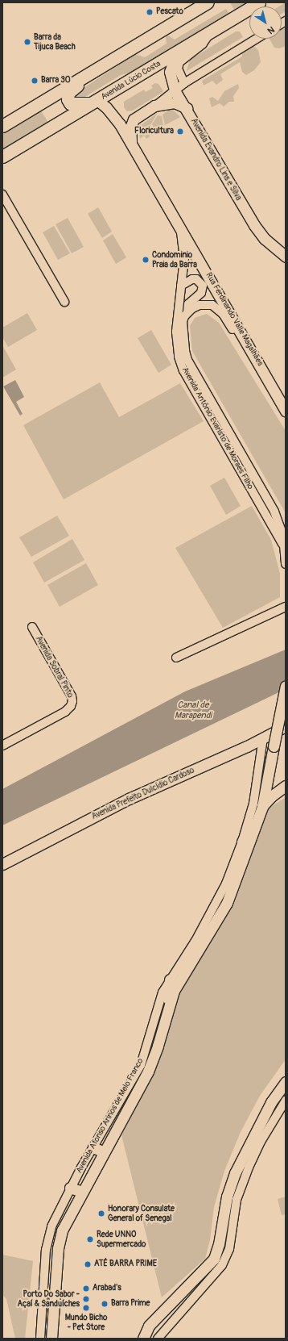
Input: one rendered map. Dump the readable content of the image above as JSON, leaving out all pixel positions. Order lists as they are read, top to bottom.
{
  "streets": {
    "main road": ["Avenida Lúcio Costa"],
    "street": [
      "Avenida Evandro Lins e Silva",
      "Rua Ferdinando Valle Magalhães",
      "Avenida Antônio Evaristo de Moraes Filho",
      "Avenida Sobral Pinto",
      "Avenida Prefeito Dulcídio Cardoso",
      "Avenida Afonso Arinos de Melo Franco"
    ]
  },
  "crossings": [
    ["Avenida Lúcio Costa", "Avenida Evandro Lins e Silva"],
    ["Avenida Lúcio Costa", "Rua Ferdinando Valle Magalhães"],
    ["Rua Ferdinando Valle Magalhães", "Avenida Antônio Evaristo de Moraes Filho"],
    ["Avenida Prefeito Dulcídio Cardoso", "Avenida Afonso Arinos de Melo Franco"]
  ],
  "water": ["Canal de Marapendi"],
  "places": [
    "Pescato",
    "Barra da Tijuca Beach",
    "Barra 30",
    "Floricultura",
    "Condominio Praia da Barra",
    "Honorary Consulate General of Senegal",
    "Rede UNNO Supermercado",
    "ATÉ BARRA PRIME",
    "Arabad's",
    "Porto Do Sabor - Açaí & Sanduíches",
    "Barra Prime",
    "Mundo Bicho - Pet Store"
  ],
  "north": "bottom right"
}
